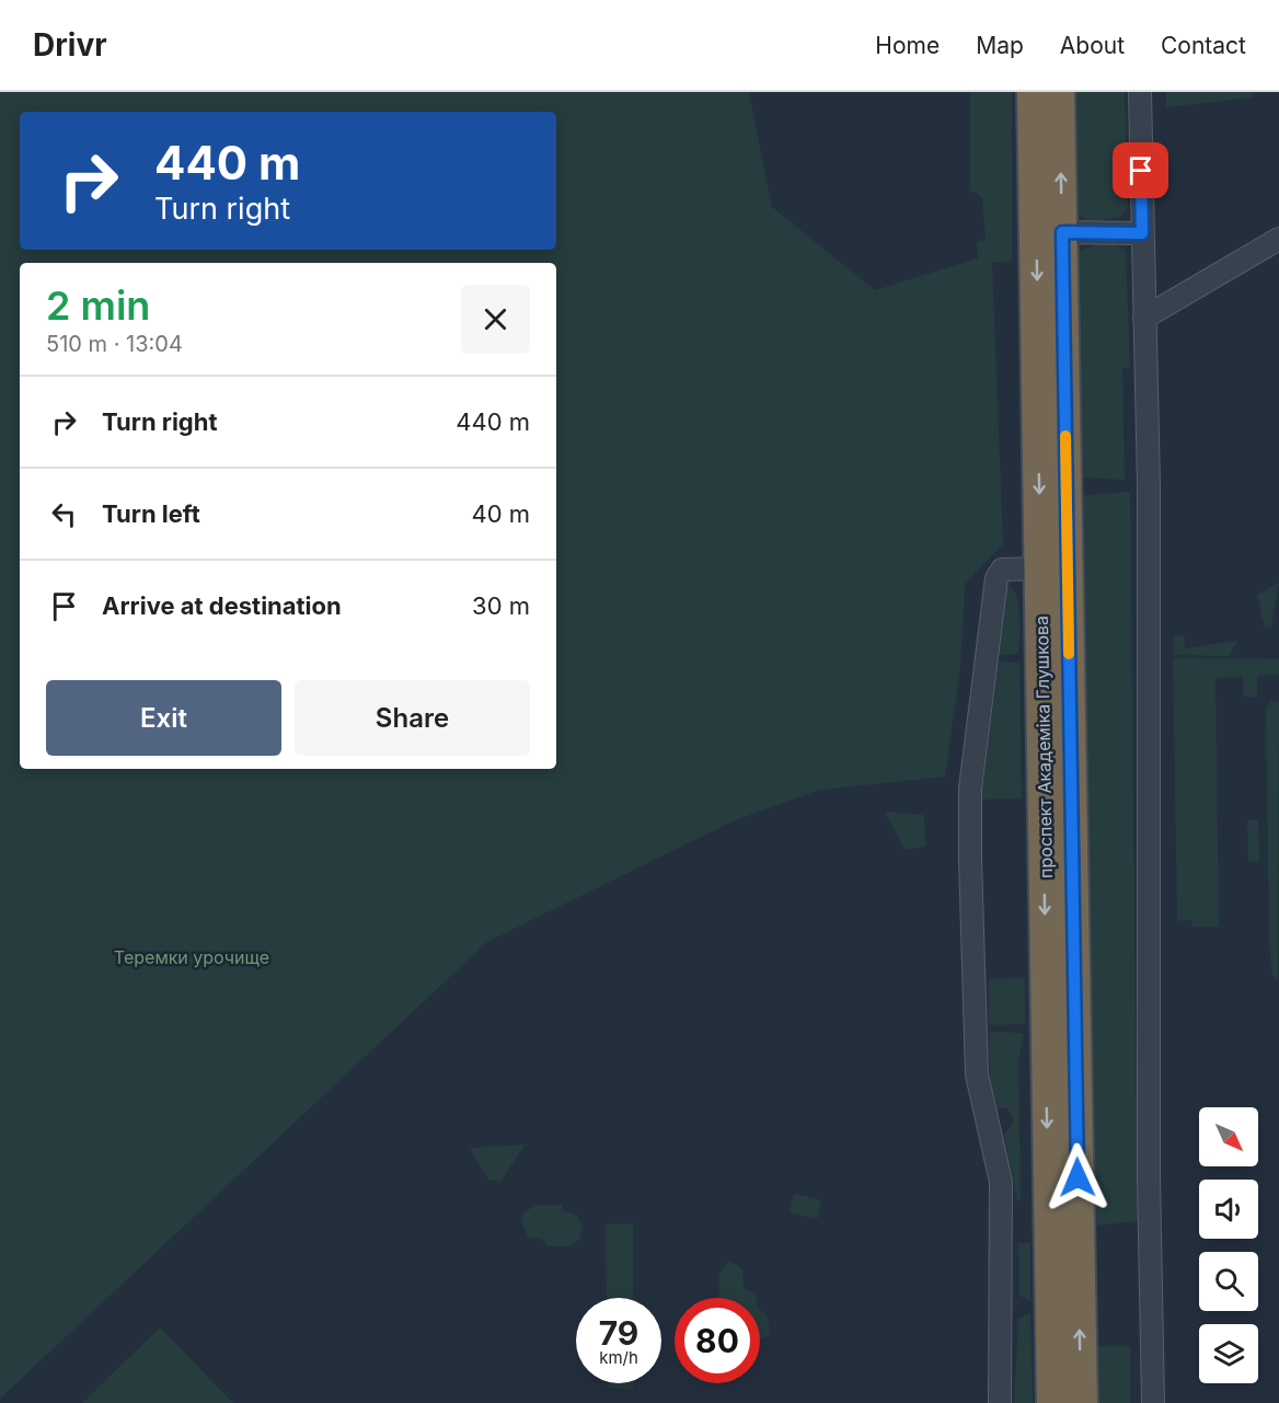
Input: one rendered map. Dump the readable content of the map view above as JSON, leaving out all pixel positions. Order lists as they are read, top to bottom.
{
  "streets": {
    "highway": ["проспект Академіка Глушкова"]
  },
  "parks": ["Теремки урочище"],
  "north": "bottom right",
  "page": {
    "header": "Drivr",
    "nav": [
      "Home",
      "Map",
      "About",
      "Contact"
    ],
    "turn": ["440 m", "Turn right"],
    "heading": ["2 min", "510 m · 13:04"],
    "list": [
      {
        "name": "Turn right",
        "value": "440 m"
      },
      {
        "name": "Turn left",
        "value": "40 m"
      },
      {
        "name": "Arrive at destination",
        "value": "30 m"
      }
    ],
    "buttons": ["Exit", "Share"],
    "speed": "79 km/h",
    "limit": "80"
  }
}
